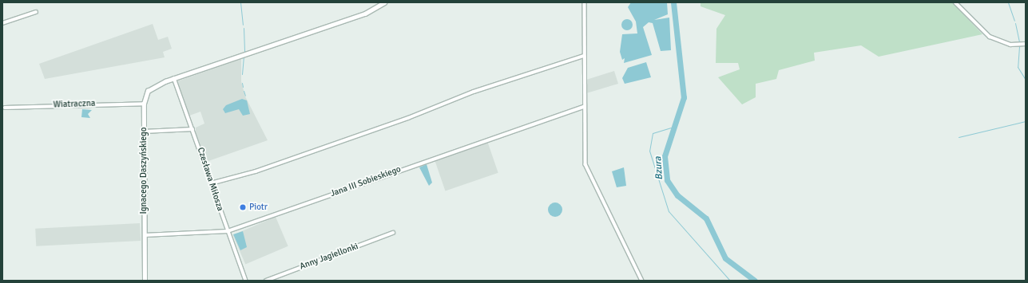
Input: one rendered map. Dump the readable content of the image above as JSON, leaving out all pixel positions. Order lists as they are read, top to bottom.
{
  "streets": {
    "street": [
      "Wiatraczna",
      "Ignacego Daszyńskiego",
      "Czesława Miłosza",
      "Jana III Sobieskiego",
      "Anny Jagiellonki"
    ]
  },
  "crossings": [
    ["Wiatraczna", "Ignacego Daszyńskiego"],
    ["Ignacego Daszyńskiego", "Czesława Miłosza"],
    ["Ignacego Daszyńskiego", "Jana III Sobieskiego"],
    ["Czesława Miłosza", "Jana III Sobieskiego"]
  ],
  "water": ["Bzura"],
  "places": ["Piotr"]
}
